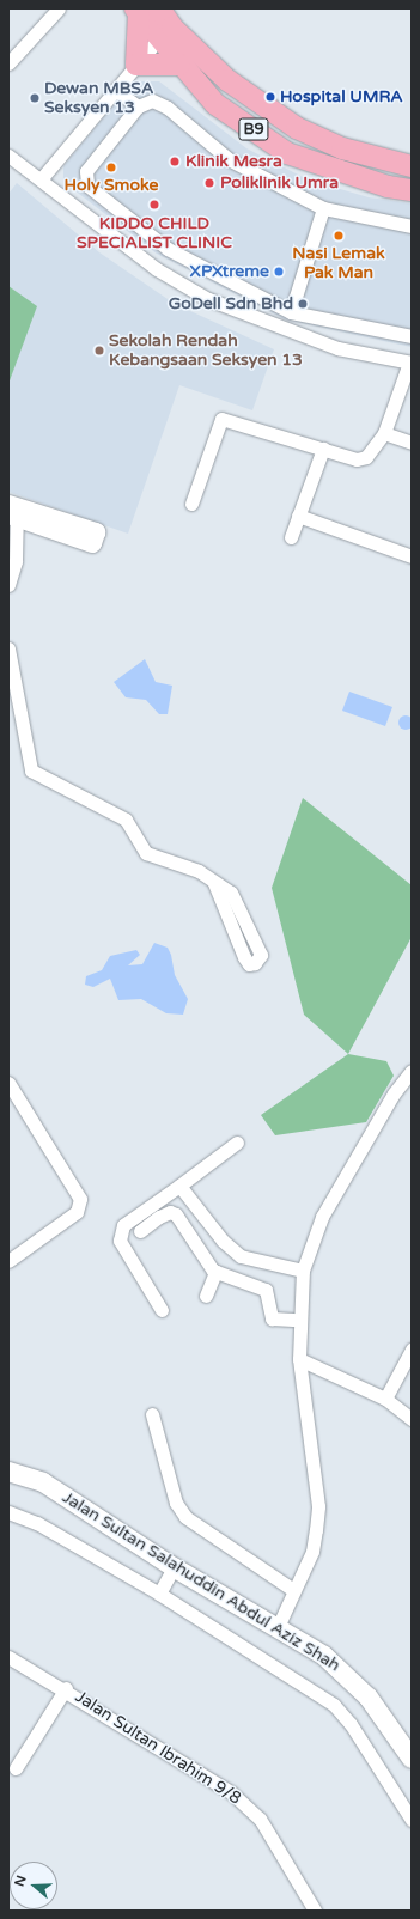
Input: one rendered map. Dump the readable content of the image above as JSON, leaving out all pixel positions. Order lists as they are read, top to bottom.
{
  "streets": {
    "main road": ["B9"],
    "street": ["Jalan Sultan Salahuddin Abdul Aziz Shah", "Jalan Sultan Ibrahim 9/8"]
  },
  "places": [
    "Hospital UMRA",
    "Dewan MBSA Seksyen 13",
    "Klinik Mesra",
    "Holy Smoke",
    "Poliklinik Umra",
    "KIDDO CHILD SPECIALIST CLINIC",
    "Nasi Lemak Pak Man",
    "XPXtreme",
    "GoDell Sdn Bhd",
    "Sekolah Rendah Kebangsaan Seksyen 13"
  ],
  "north": "left"
}
